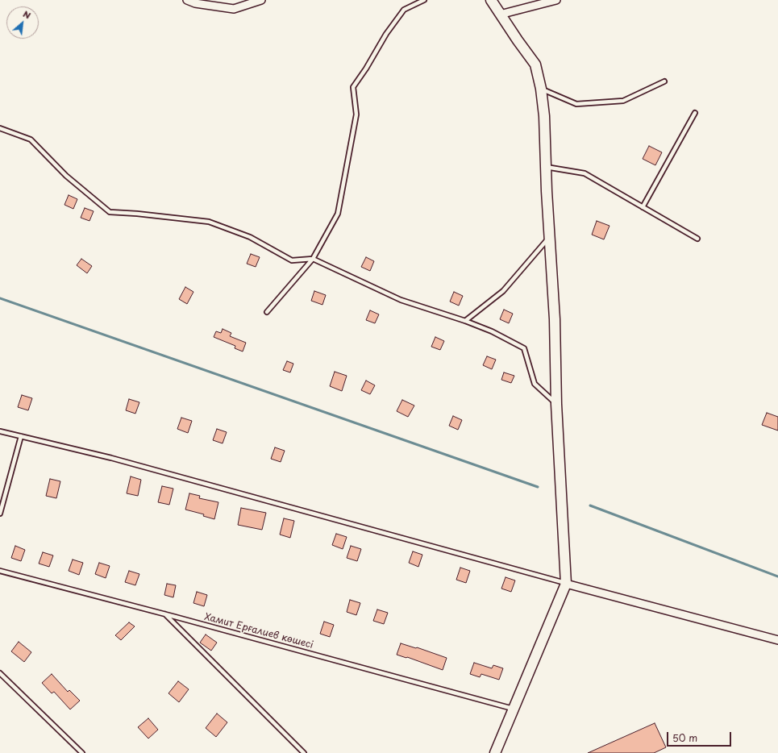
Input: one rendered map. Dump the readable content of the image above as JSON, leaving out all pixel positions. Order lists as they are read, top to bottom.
{
  "streets": {
    "lane": ["Хамит Ерғалиев көшесі"]
  },
  "scale_bar": "50 m",
  "north": "top right"
}
